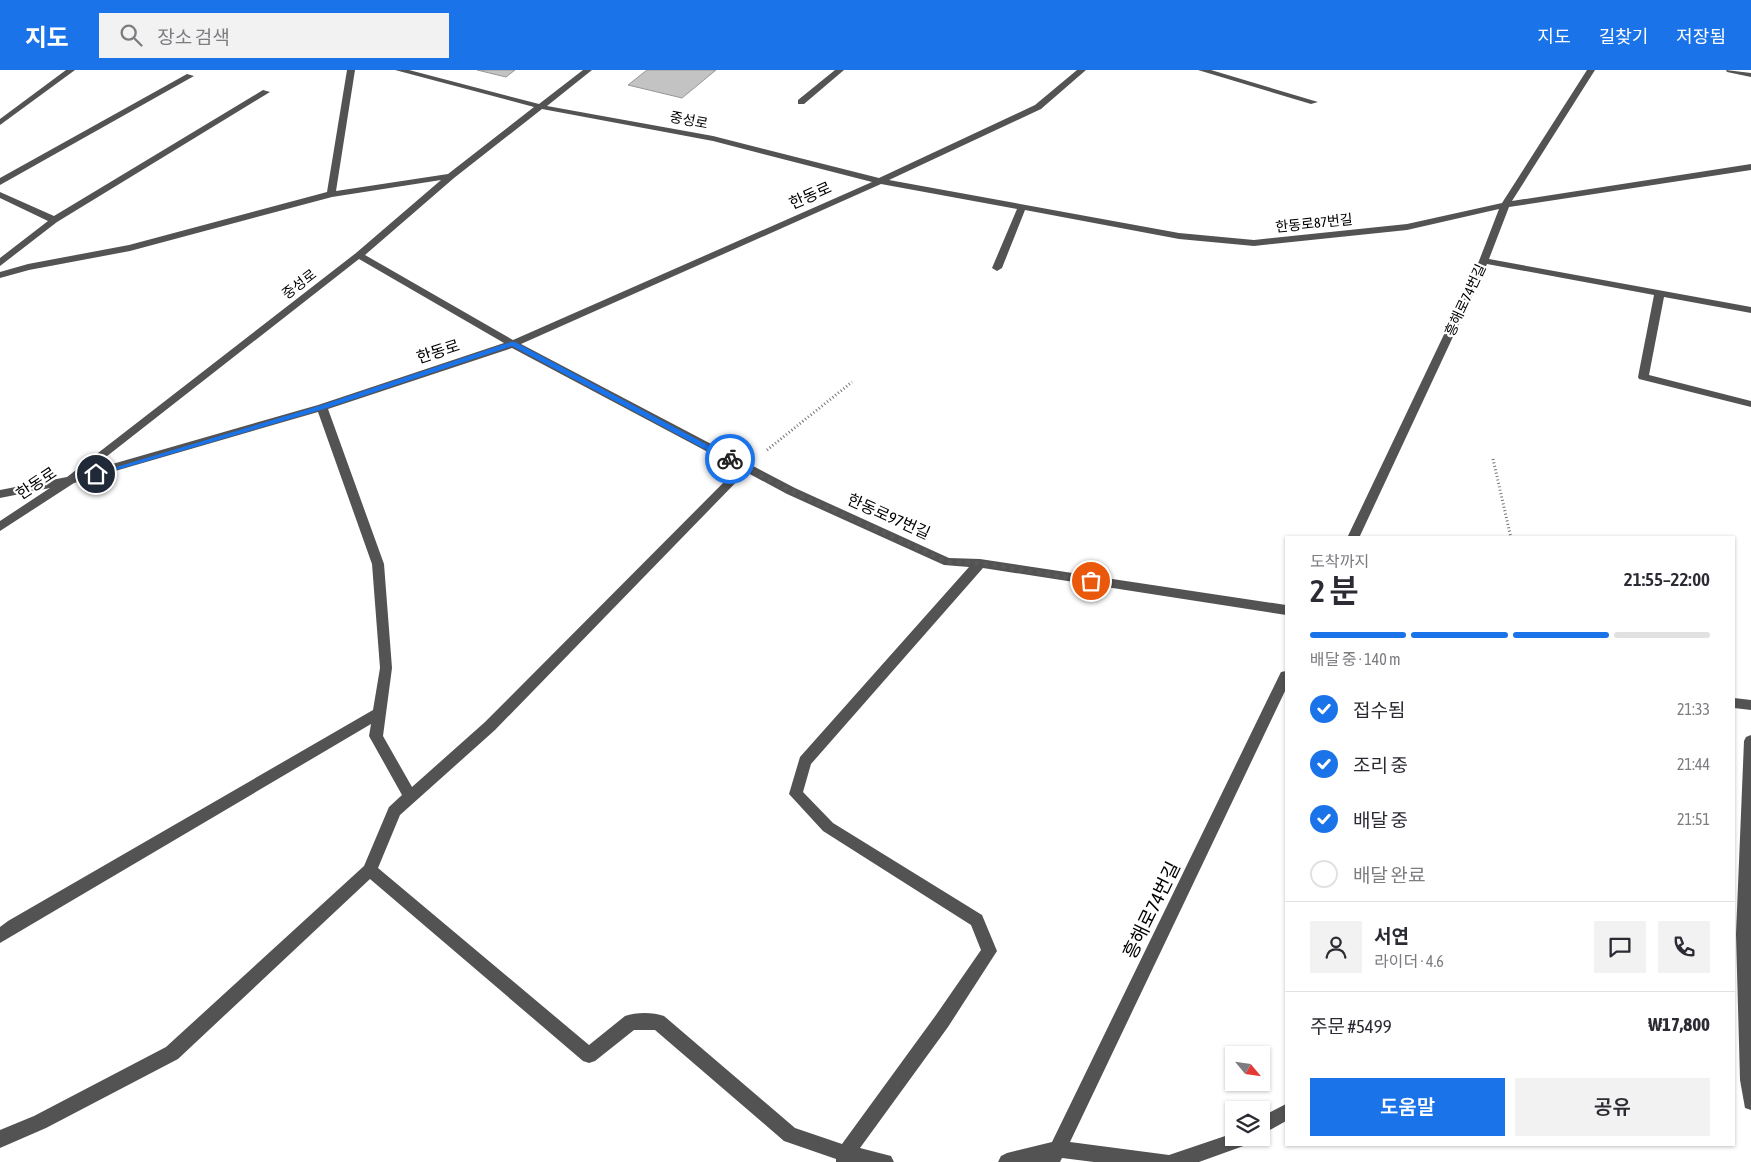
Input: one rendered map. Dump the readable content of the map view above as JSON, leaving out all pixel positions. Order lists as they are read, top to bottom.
{
  "streets": {
    "street": [
      "중성로",
      "한동로",
      "한동로87번길",
      "흥해로74번길",
      "한동로97번길"
    ]
  },
  "crossings": [
    ["중성로", "한동로"],
    ["중성로", "한동로97번길"],
    ["한동로", "한동로87번길"],
    ["한동로", "한동로97번길"],
    ["한동로87번길", "흥해로74번길"]
  ],
  "north": "bottom right",
  "page": {
    "header": "지도",
    "search": "장소 검색",
    "nav": ["지도", "길찾기", "저장됨"],
    "heading": ["2 분", "도착까지", "21:55–22:00"],
    "panel": [
      "서연",
      "라이더 · 4.6",
      "주문 #5499",
      "₩17,800"
    ],
    "bar": "배달 중 · 140 m",
    "list": [
      ["접수됨", "21:33"],
      ["조리 중", "21:44"],
      ["배달 중", "21:51"],
      "배달 완료"
    ],
    "buttons": ["도움말", "공유"]
  }
}
